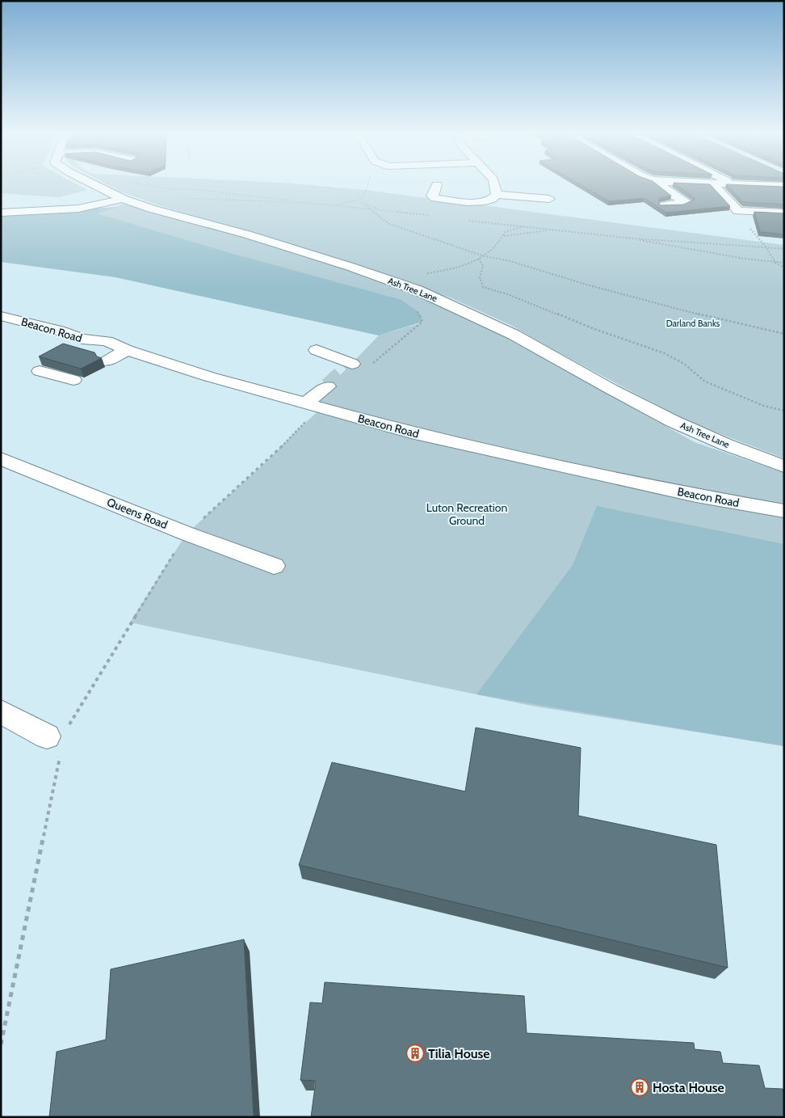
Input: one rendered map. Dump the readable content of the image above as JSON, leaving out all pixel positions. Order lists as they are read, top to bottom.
{
  "streets": {
    "street": ["Ash Tree Lane", "Beacon Road", "Queens Road"]
  },
  "parks": ["Darland Banks", "Luton Recreation Ground"],
  "places": {
    "building": ["Tilia House", "Hosta House"]
  }
}
